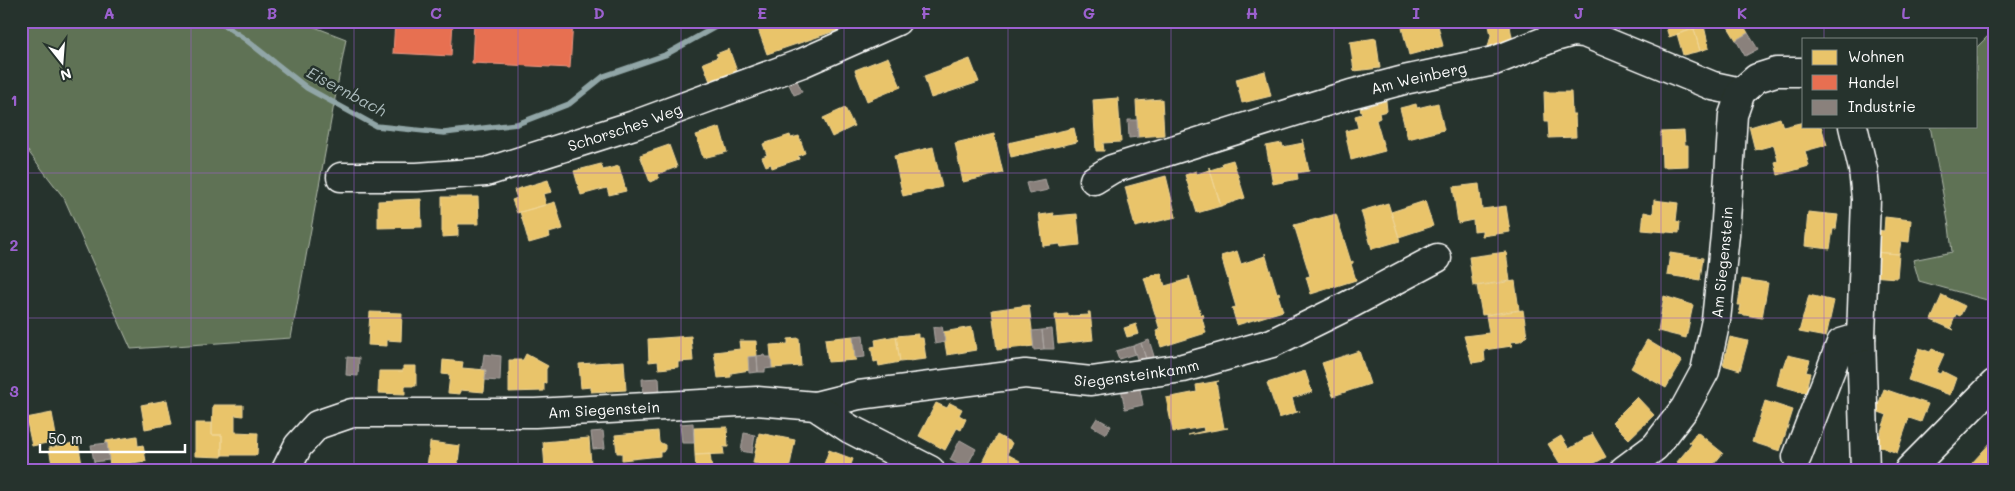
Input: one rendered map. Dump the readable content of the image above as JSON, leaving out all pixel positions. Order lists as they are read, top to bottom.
{
  "streets": {
    "street": [
      "Am Weinberg",
      "Schorsches Weg",
      "Am Siegenstein",
      "Siegensteinkamm"
    ]
  },
  "crossings": [
    ["Am Weinberg", "Am Siegenstein"],
    ["Am Siegenstein", "Siegensteinkamm"]
  ],
  "water": ["Eisernbach"],
  "legend": ["Wohnen", "Handel", "Industrie"],
  "scale_bar": "50 m",
  "north": "bottom",
  "grid": {
    "columns": [
      "A",
      "B",
      "C",
      "D",
      "E",
      "F",
      "G",
      "H",
      "I",
      "J",
      "K",
      "L"
    ],
    "rows": ["1", "2", "3"]
  }
}
